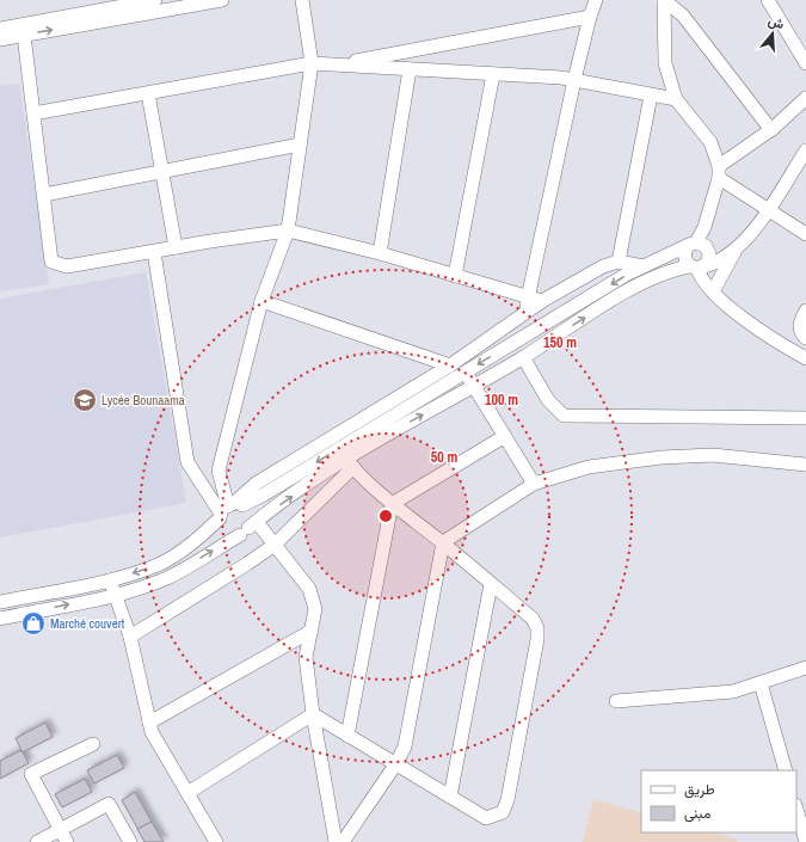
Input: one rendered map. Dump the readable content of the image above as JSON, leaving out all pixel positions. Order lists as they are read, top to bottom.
{
  "places": {
    "school or university": ["Lycée Bounaama"],
    "shop": ["Marché couvert"]
  },
  "legend": ["طريق", "مبنى"],
  "north": "top",
  "rings": ["150 m", "100 m", "50 m"]
}
